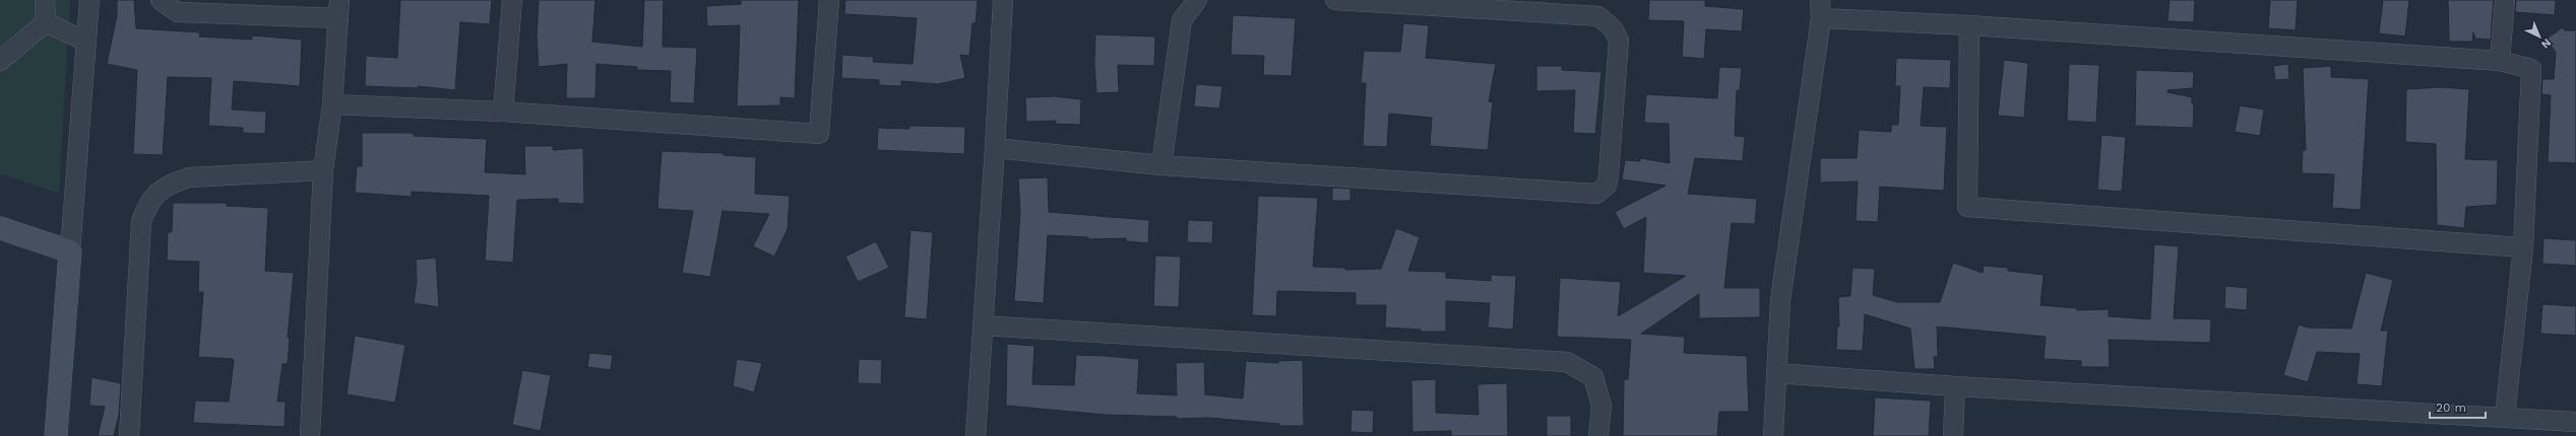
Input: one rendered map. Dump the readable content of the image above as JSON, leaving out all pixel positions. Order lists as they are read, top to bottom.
{
  "scale_bar": "20 m",
  "north": "bottom right"
}
